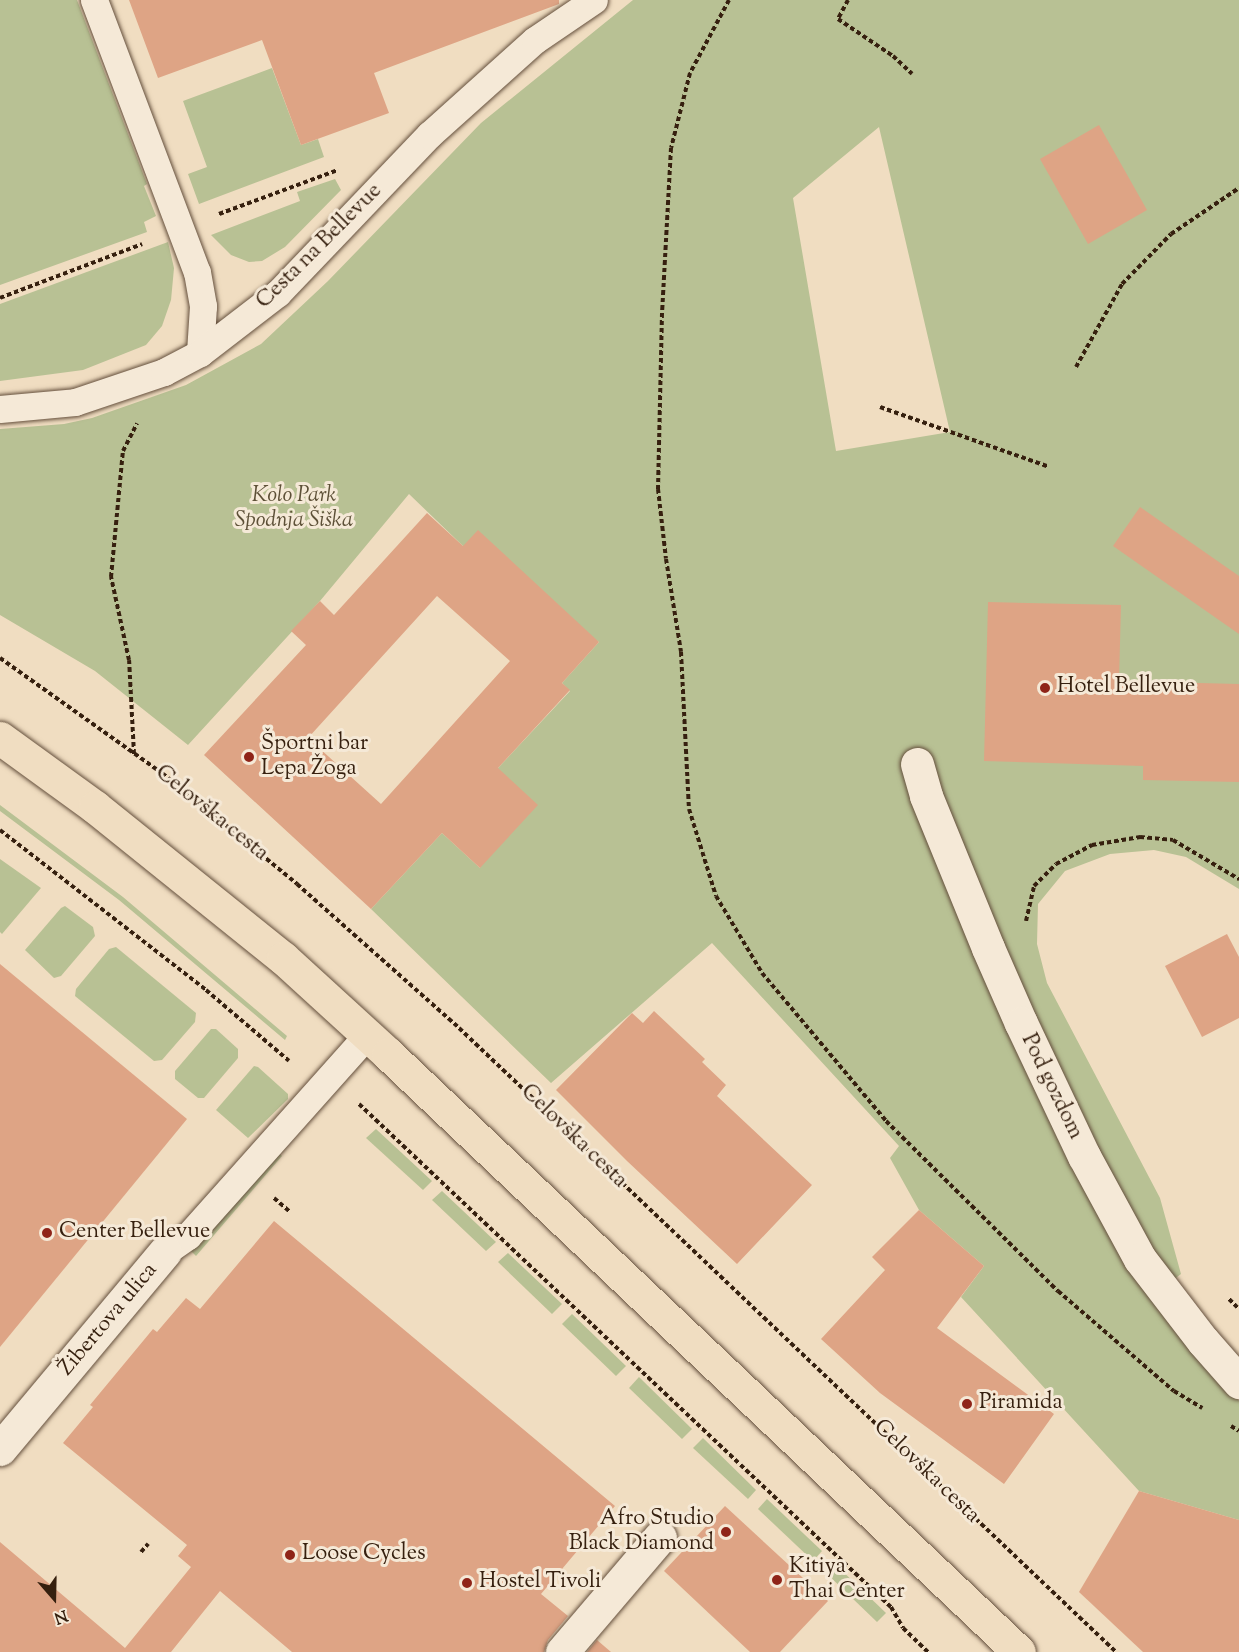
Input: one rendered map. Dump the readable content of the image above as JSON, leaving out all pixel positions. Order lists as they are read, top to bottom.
{
  "streets": {
    "street": ["Pod gozdom", "Žibertova ulica"],
    "lane": ["Cesta na Bellevue"],
    "path": ["Celovška cesta"]
  },
  "parks": ["Kolo Park Spodnja Šiška"],
  "places": [
    "Hotel Bellevue",
    "Športni bar Lepa Žoga",
    "Center Bellevue",
    "Piramida",
    "Afro Studio Black Diamond",
    "Loose Cycles",
    "Kitiya Thai Center",
    "Hostel Tivoli"
  ],
  "north": "bottom"
}
